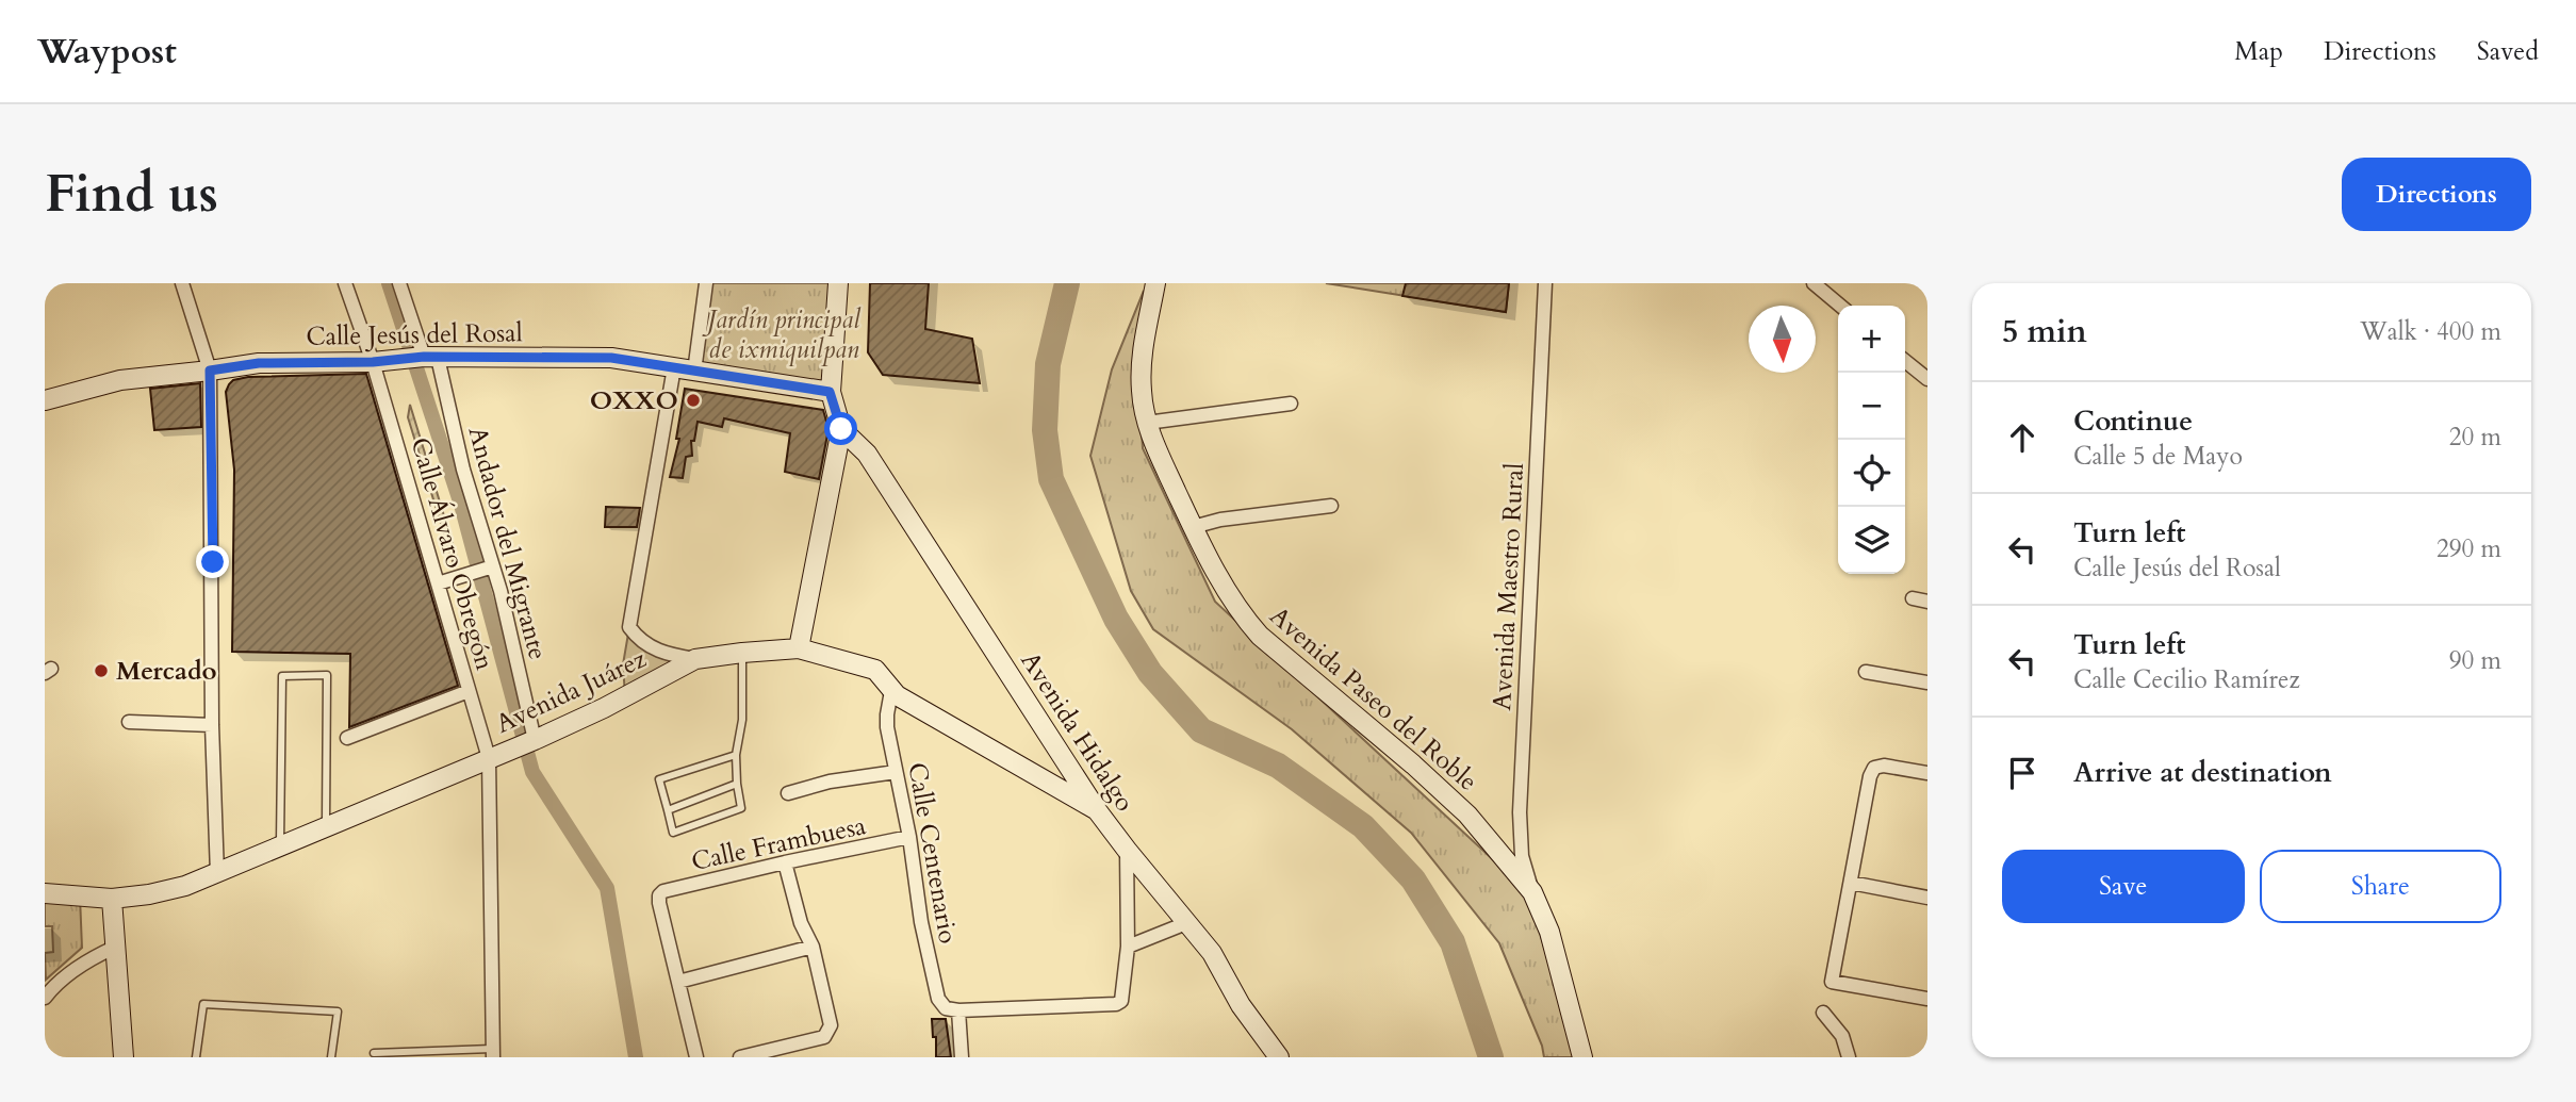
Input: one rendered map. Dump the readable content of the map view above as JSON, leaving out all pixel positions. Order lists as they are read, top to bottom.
{
  "streets": {
    "street": [
      "Calle Jesús del Rosal",
      "Andador del Migrante",
      "Calle Álvaro Obregón",
      "Avenida Maestro Rural",
      "Avenida Juárez",
      "Avenida Paseo del Roble",
      "Avenida Hidalgo",
      "Calle Frambuesa",
      "Calle Centenario"
    ]
  },
  "crossings": [
    ["Calle Jesús del Rosal", "Andador del Migrante"],
    ["Calle Jesús del Rosal", "Calle Álvaro Obregón"],
    ["Andador del Migrante", "Avenida Juárez"],
    ["Calle Álvaro Obregón", "Avenida Juárez"],
    ["Avenida Maestro Rural", "Avenida Paseo del Roble"],
    ["Avenida Juárez", "Avenida Hidalgo"],
    ["Avenida Juárez", "Calle Centenario"],
    ["Calle Frambuesa", "Calle Centenario"]
  ],
  "parks": ["Jardín principal de ixmiquilpan"],
  "places": ["OXXO", "Mercado"],
  "north": "bottom",
  "page": {
    "header": "Waypost",
    "nav": ["Map", "Directions", "Saved"],
    "buttons": [
      "Directions",
      ["Save", "Share"]
    ],
    "title": "Find us",
    "heading": ["5 min", "Walk · 400 m"],
    "map_buttons": ["+", "−"],
    "list": [
      ["Continue", "Calle 5 de Mayo", "20 m"],
      ["Turn left", "Calle Jesús del Rosal", "290 m"],
      ["Turn left", "Calle Cecilio Ramírez", "90 m"],
      "Arrive at destination"
    ]
  }
}
